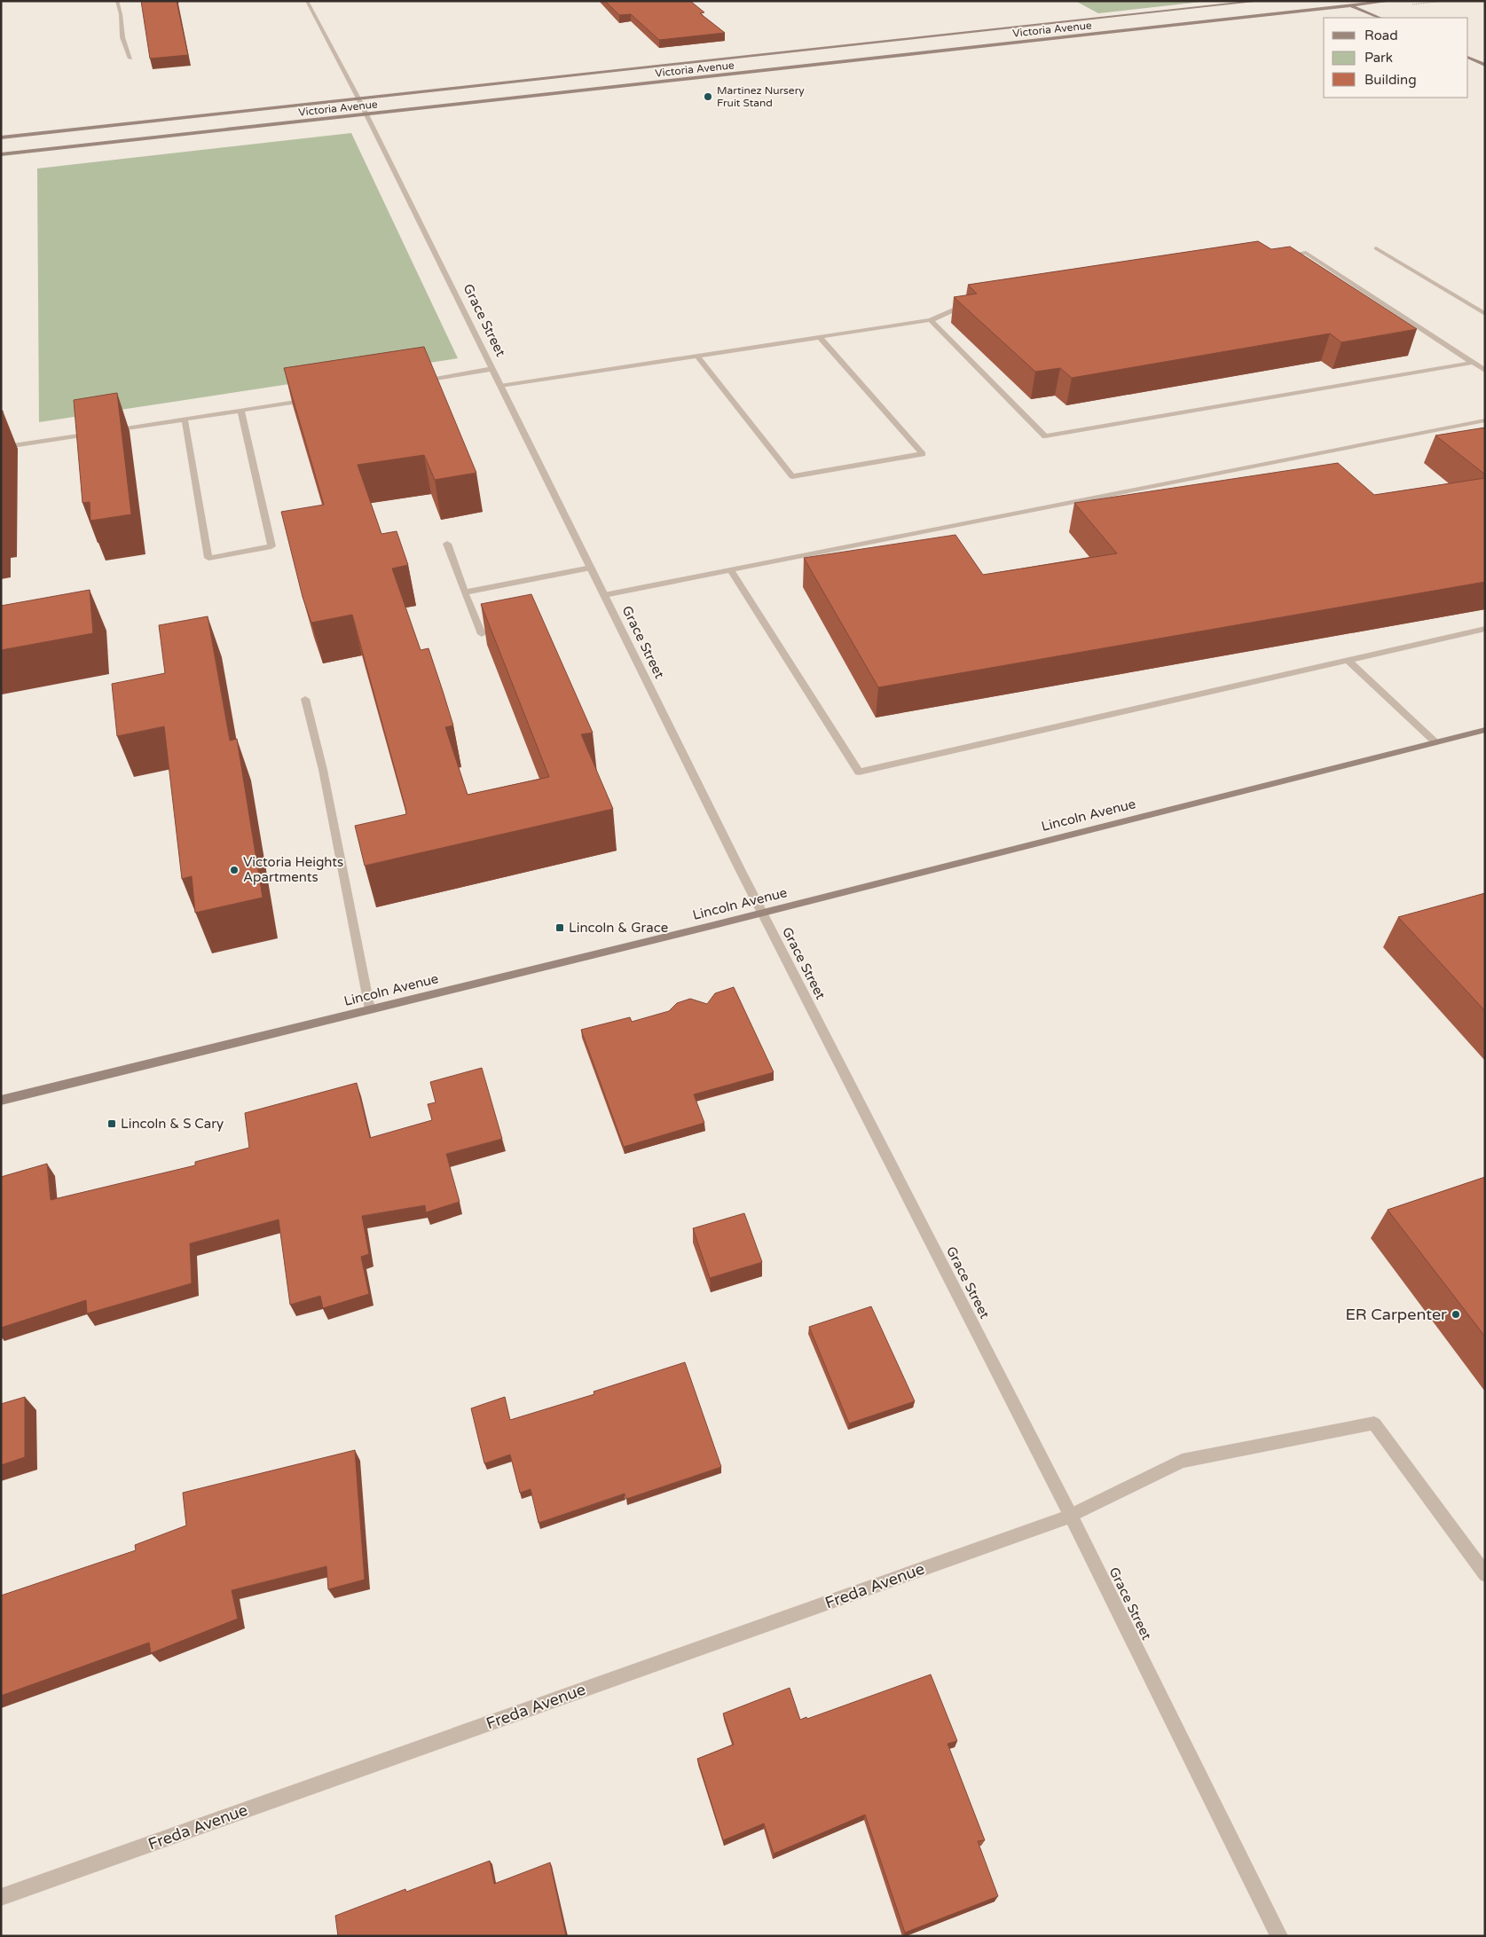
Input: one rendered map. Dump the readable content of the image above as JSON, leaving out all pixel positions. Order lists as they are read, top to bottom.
{
  "streets": {
    "main road": ["Victoria Avenue", "Lincoln Avenue"],
    "street": ["Grace Street", "Freda Avenue"]
  },
  "crossings": [
    ["Victoria Avenue", "Grace Street"],
    ["Grace Street", "Lincoln Avenue"],
    ["Grace Street", "Freda Avenue"]
  ],
  "places": {
    "other": ["Martinez Nursery Fruit Stand", "Victoria Heights Apartments", "ER Carpenter"],
    "transit": ["Lincoln & Grace", "Lincoln & S Cary"]
  },
  "legend": ["Road", "Park", "Building"]
}
